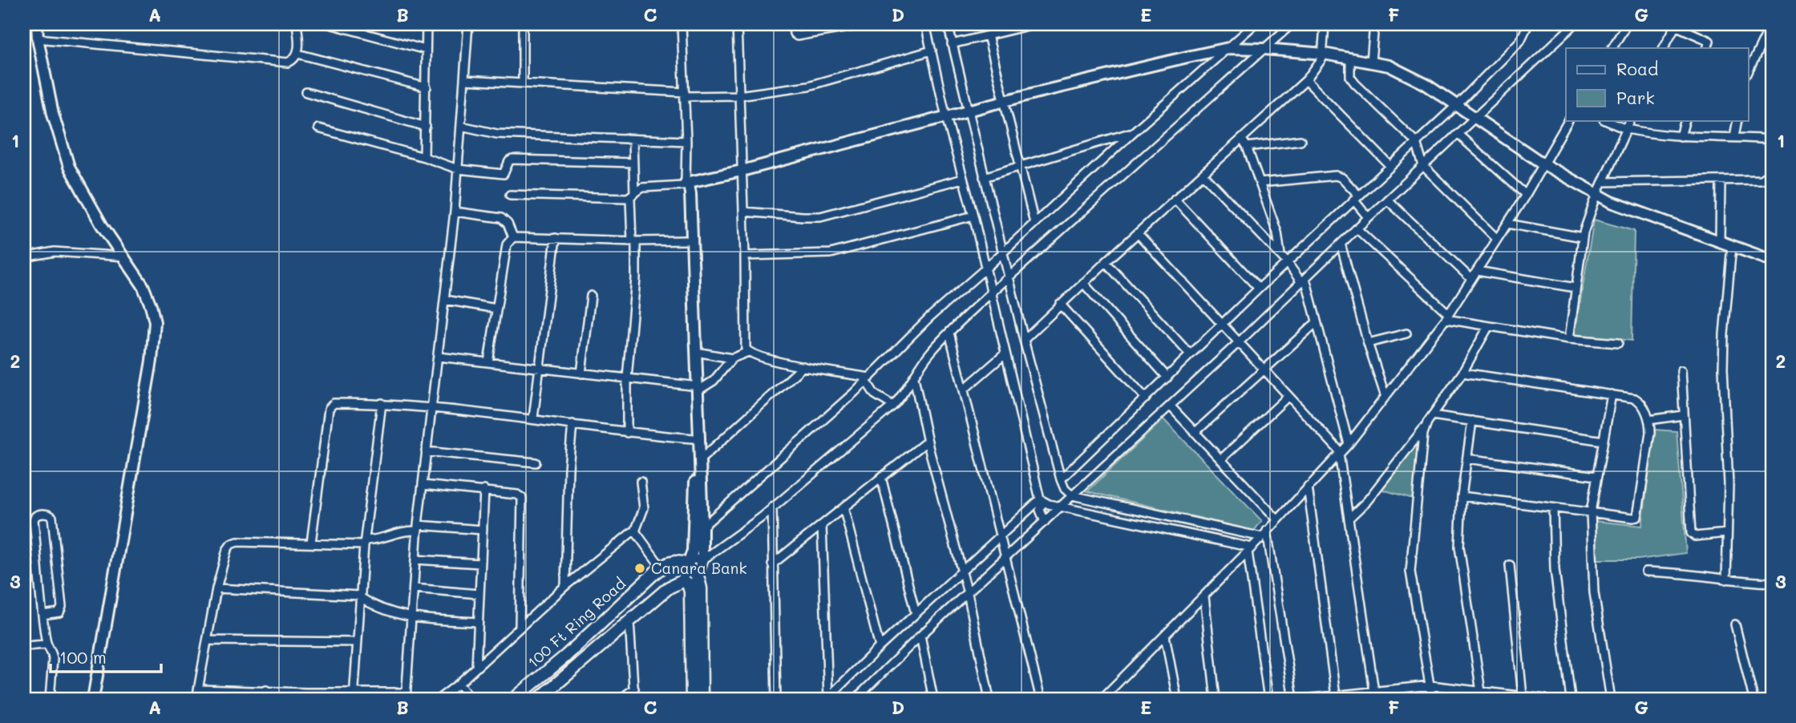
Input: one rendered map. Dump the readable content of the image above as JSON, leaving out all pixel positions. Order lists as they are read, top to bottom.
{
  "streets": {
    "main road": ["100 Ft Ring Road"]
  },
  "places": ["Canara Bank"],
  "legend": ["Road", "Park"],
  "scale_bar": "100 m",
  "grid": {
    "columns": [
      "A",
      "B",
      "C",
      "D",
      "E",
      "F",
      "G"
    ],
    "rows": ["1", "2", "3"]
  }
}
